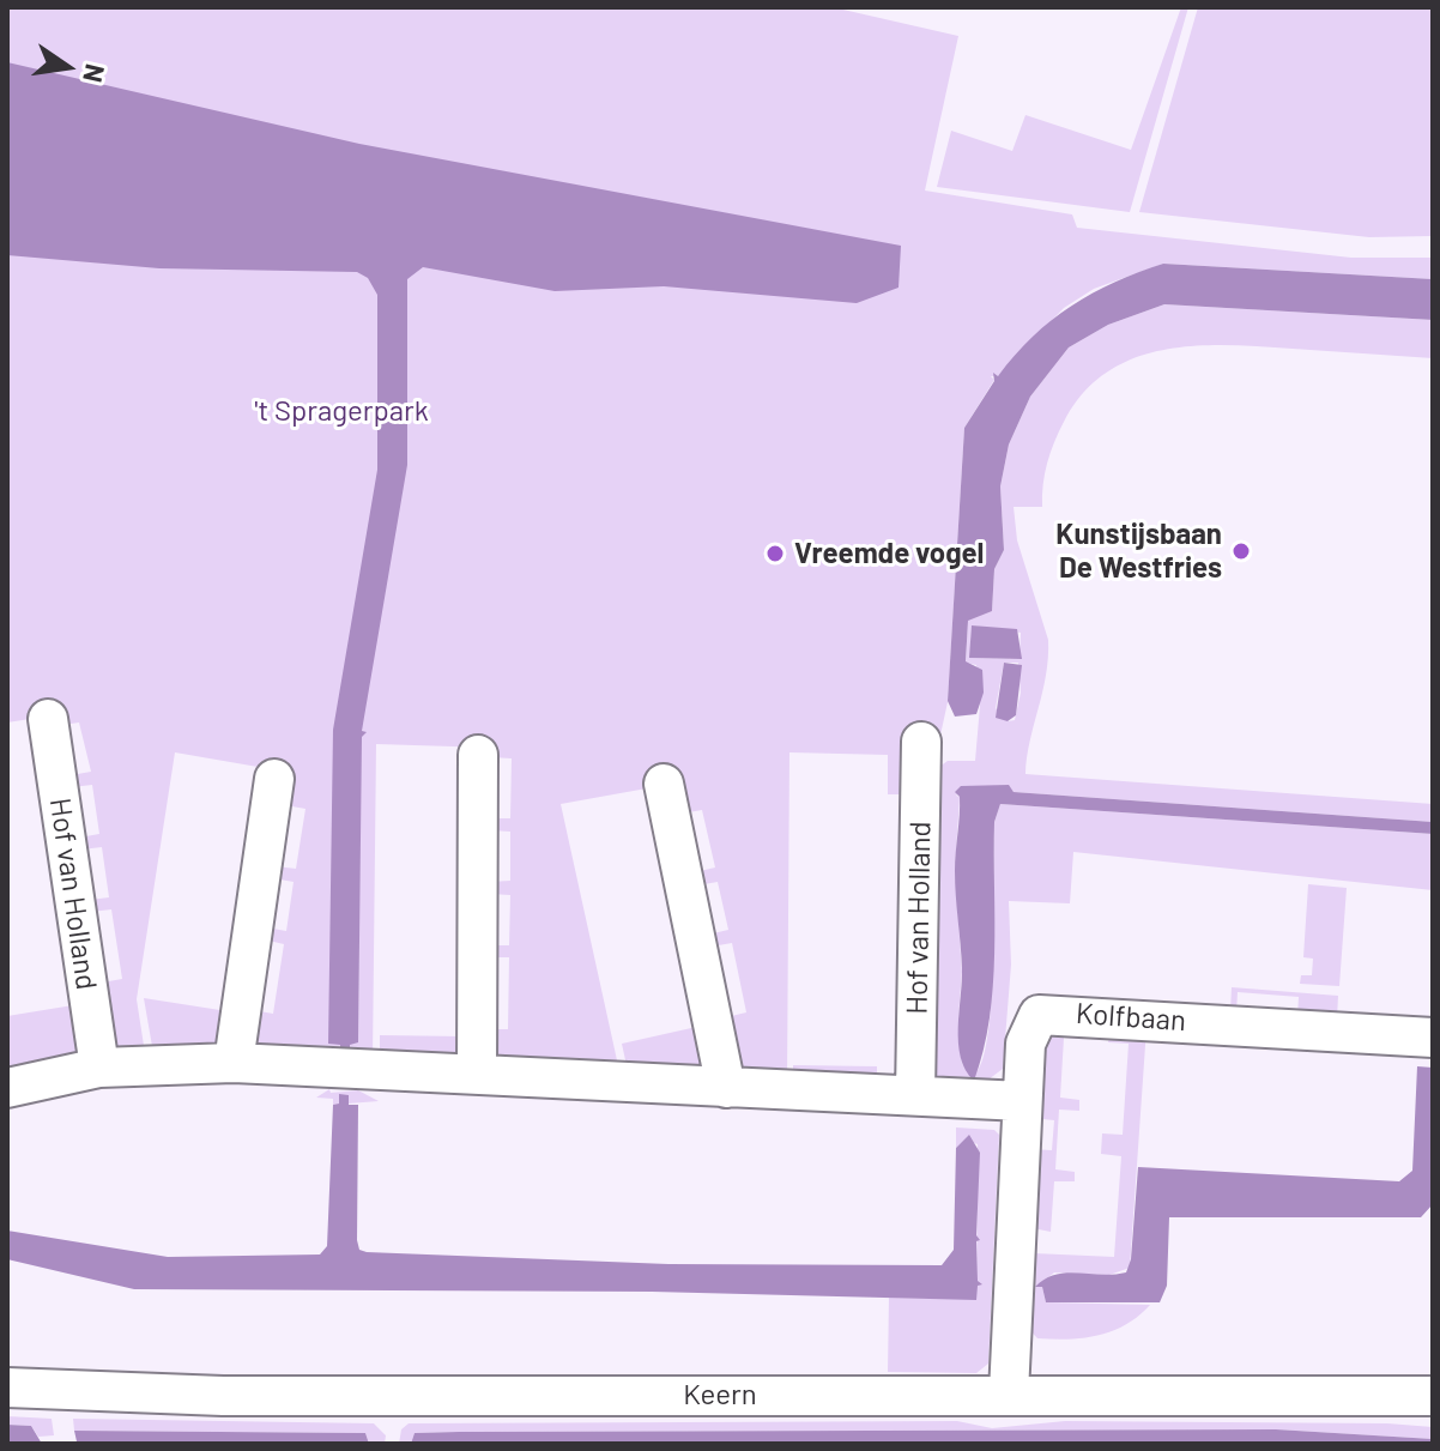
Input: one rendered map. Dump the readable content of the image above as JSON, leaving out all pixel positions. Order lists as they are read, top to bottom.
{
  "streets": {
    "street": ["Hof van Holland", "Kolfbaan", "Keern"]
  },
  "crossings": [
    ["Kolfbaan", "Keern"]
  ],
  "parks": ["'t Spragerpark"],
  "places": ["Kunstijsbaan De Westfries", "Vreemde vogel"],
  "north": "right"
}
